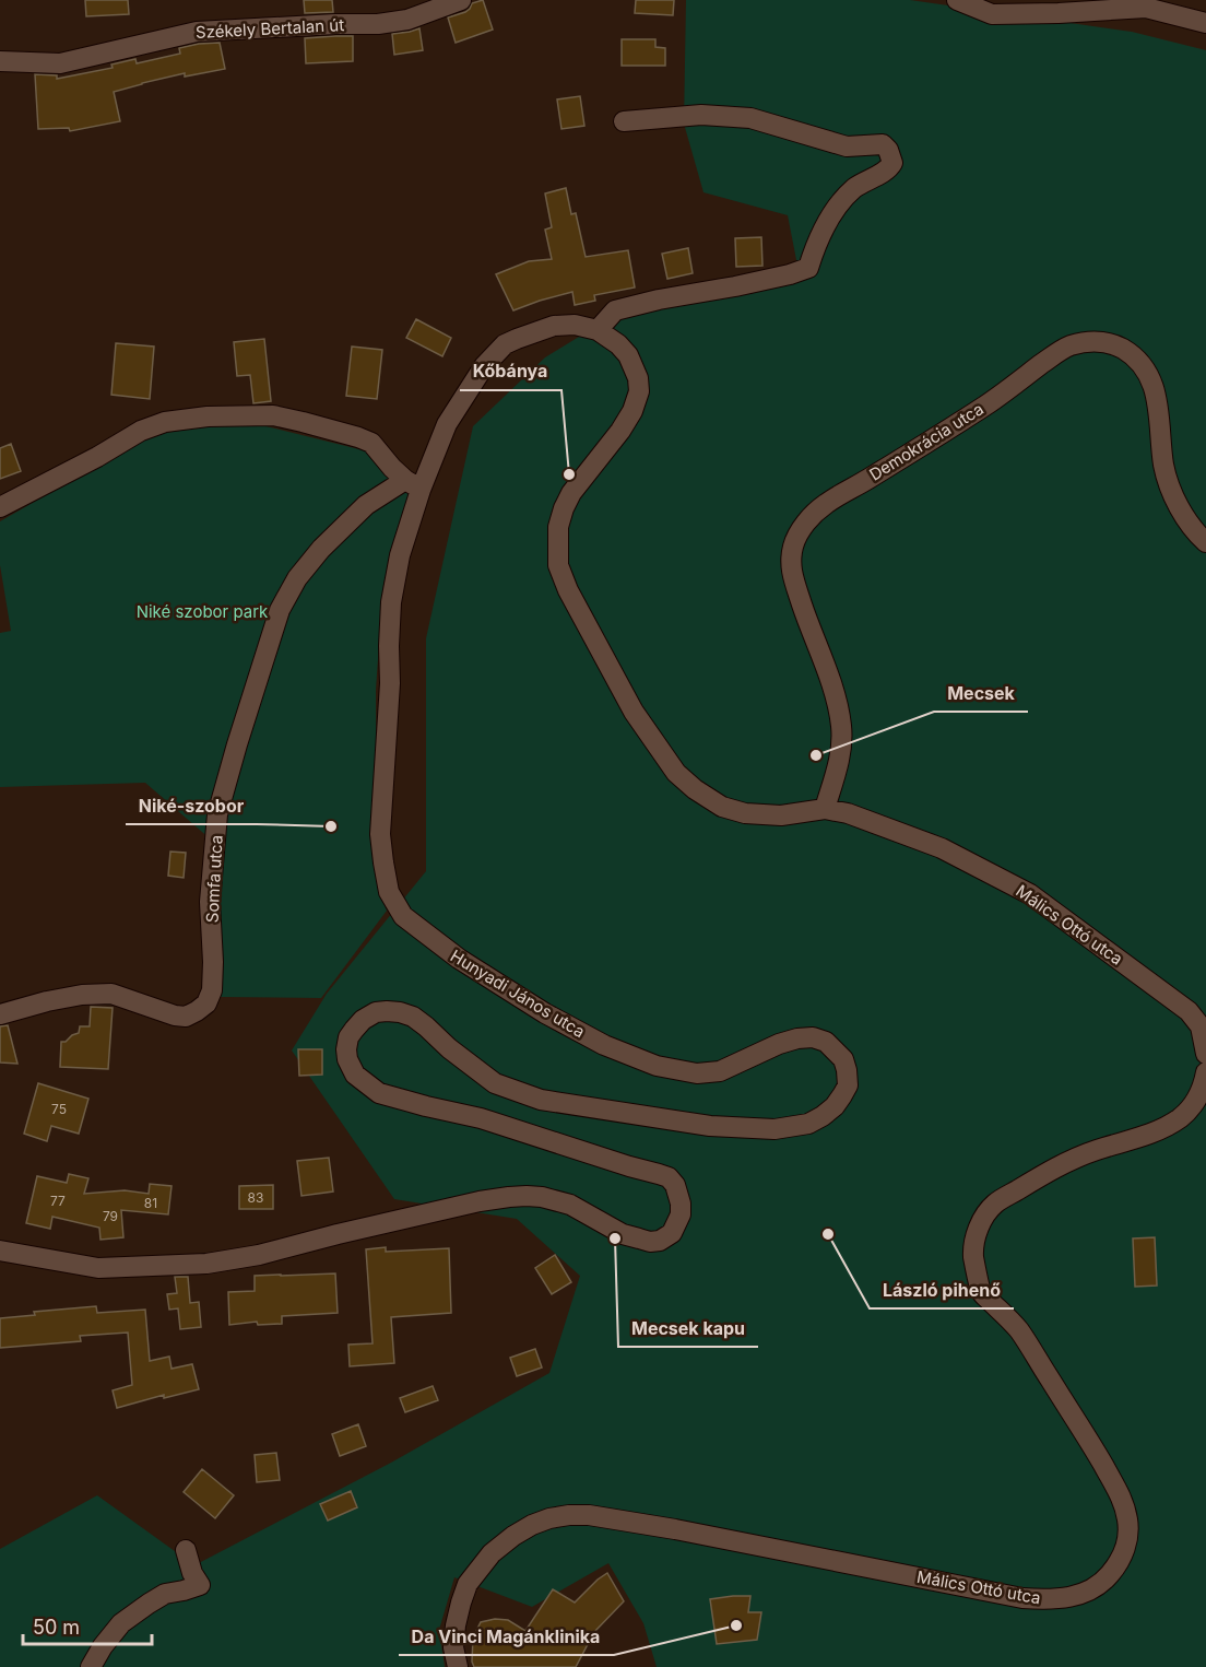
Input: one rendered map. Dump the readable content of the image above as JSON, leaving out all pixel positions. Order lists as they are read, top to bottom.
{
  "streets": {
    "street": [
      "Székely Bertalan út",
      "Demokrácia utca",
      "Somfa utca",
      "Málics Ottó utca",
      "Hunyadi János utca"
    ]
  },
  "crossings": [
    ["Demokrácia utca", "Málics Ottó utca"],
    ["Demokrácia utca", "Hunyadi János utca"],
    ["Somfa utca", "Hunyadi János utca"],
    ["Málics Ottó utca", "Hunyadi János utca"]
  ],
  "parks": ["Niké szobor park"],
  "places": [
    "Kőbánya",
    "Mecsek",
    "Niké-szobor",
    "László pihenő",
    "Mecsek kapu",
    "Da Vinci Magánklinika"
  ],
  "house_numbers": [
    "75",
    "83",
    "77",
    "81",
    "79"
  ],
  "scale_bar": "50 m"
}
